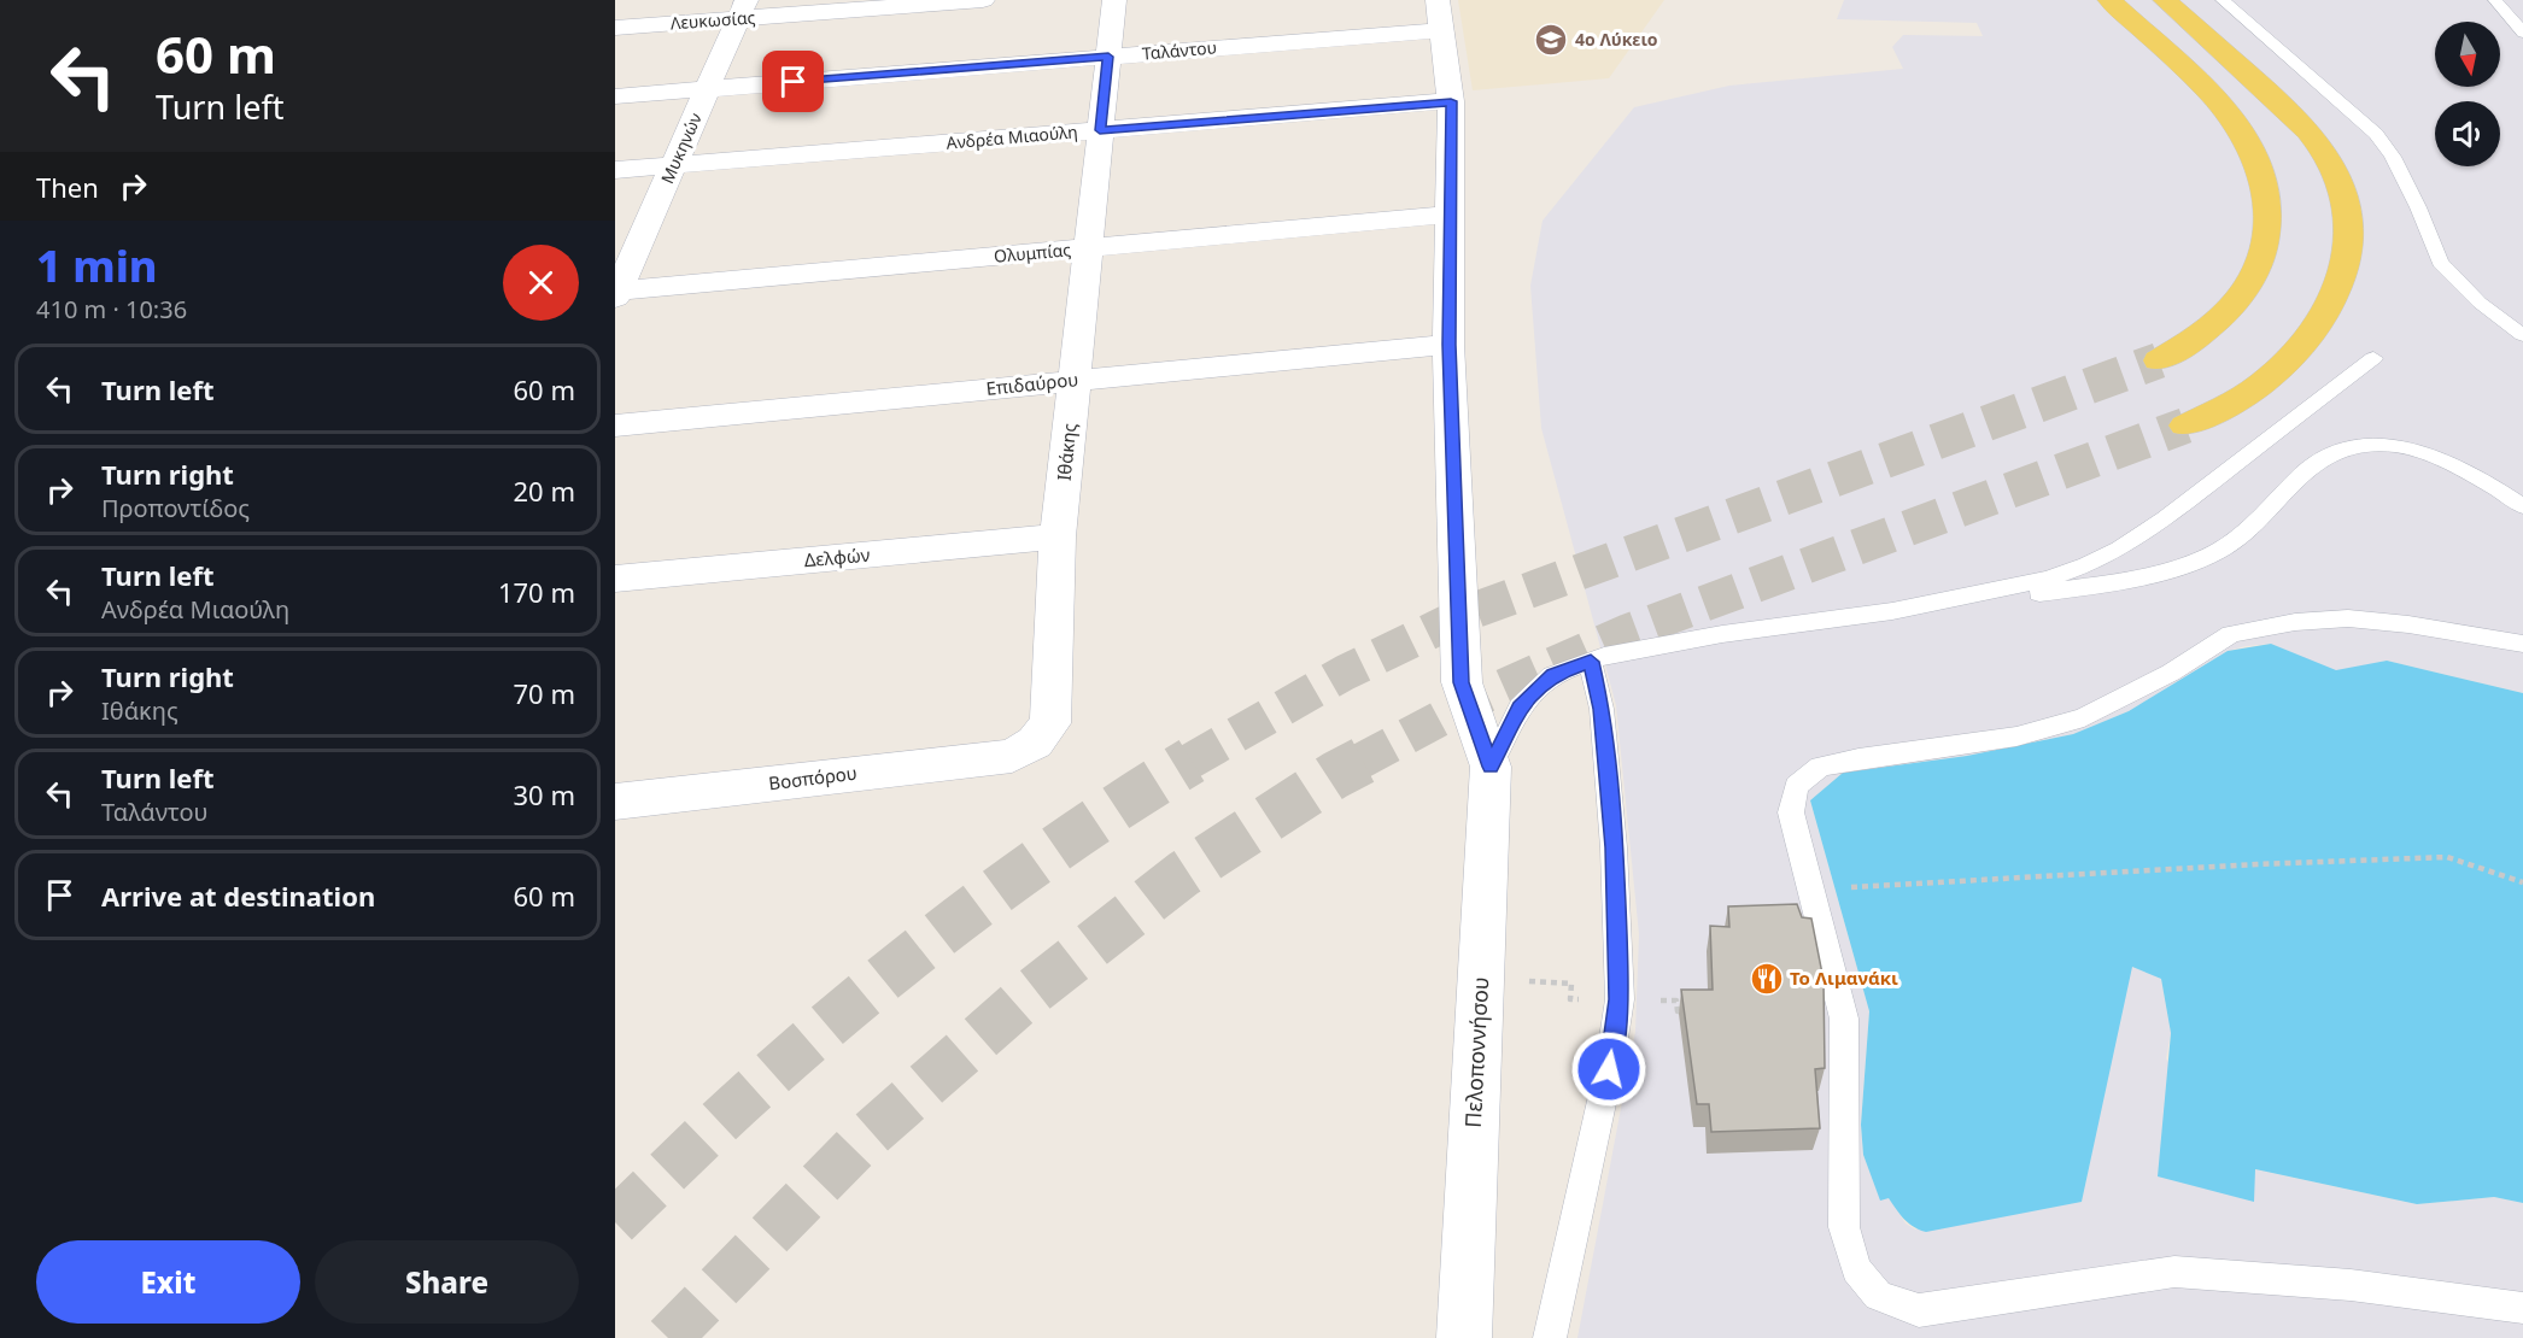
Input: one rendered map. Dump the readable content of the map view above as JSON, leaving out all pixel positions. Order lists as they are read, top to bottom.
{
  "streets": {
    "street": [
      "Λευκωσίας",
      "Ταλάντου",
      "Ανδρέα Μιαούλη",
      "Μυκηνών",
      "Ολυμπίας",
      "Επιδαύρου",
      "Ιθάκης",
      "Δελφών",
      "Βοσπόρου",
      "Πελοποννήσου"
    ]
  },
  "crossings": [
    ["Λευκωσίας", "Μυκηνών"],
    ["Ταλάντου", "Μυκηνών"],
    ["Ταλάντου", "Ιθάκης"],
    ["Ανδρέα Μιαούλη", "Μυκηνών"],
    ["Ανδρέα Μιαούλη", "Ιθάκης"],
    ["Μυκηνών", "Ολυμπίας"],
    ["Ολυμπίας", "Ιθάκης"],
    ["Επιδαύρου", "Ιθάκης"],
    ["Ιθάκης", "Δελφών"],
    ["Ιθάκης", "Βοσπόρου"]
  ],
  "places": {
    "school or university": ["4ο Λύκειο"],
    "restaurant": ["Το Λιμανάκι"]
  },
  "north": "bottom",
  "page": {
    "turn": ["60 m", "Turn left"],
    "then": "Then",
    "heading": ["1 min", "410 m · 10:36"],
    "list": [
      {
        "name": "Turn left",
        "value": "60 m"
      },
      {
        "name": "Turn right",
        "note": "Προποντίδος",
        "value": "20 m"
      },
      {
        "name": "Turn left",
        "note": "Ανδρέα Μιαούλη",
        "value": "170 m"
      },
      {
        "name": "Turn right",
        "note": "Ιθάκης",
        "value": "70 m"
      },
      {
        "name": "Turn left",
        "note": "Ταλάντου",
        "value": "30 m"
      },
      {
        "name": "Arrive at destination",
        "value": "60 m"
      }
    ],
    "buttons": ["Exit", "Share"]
  }
}
